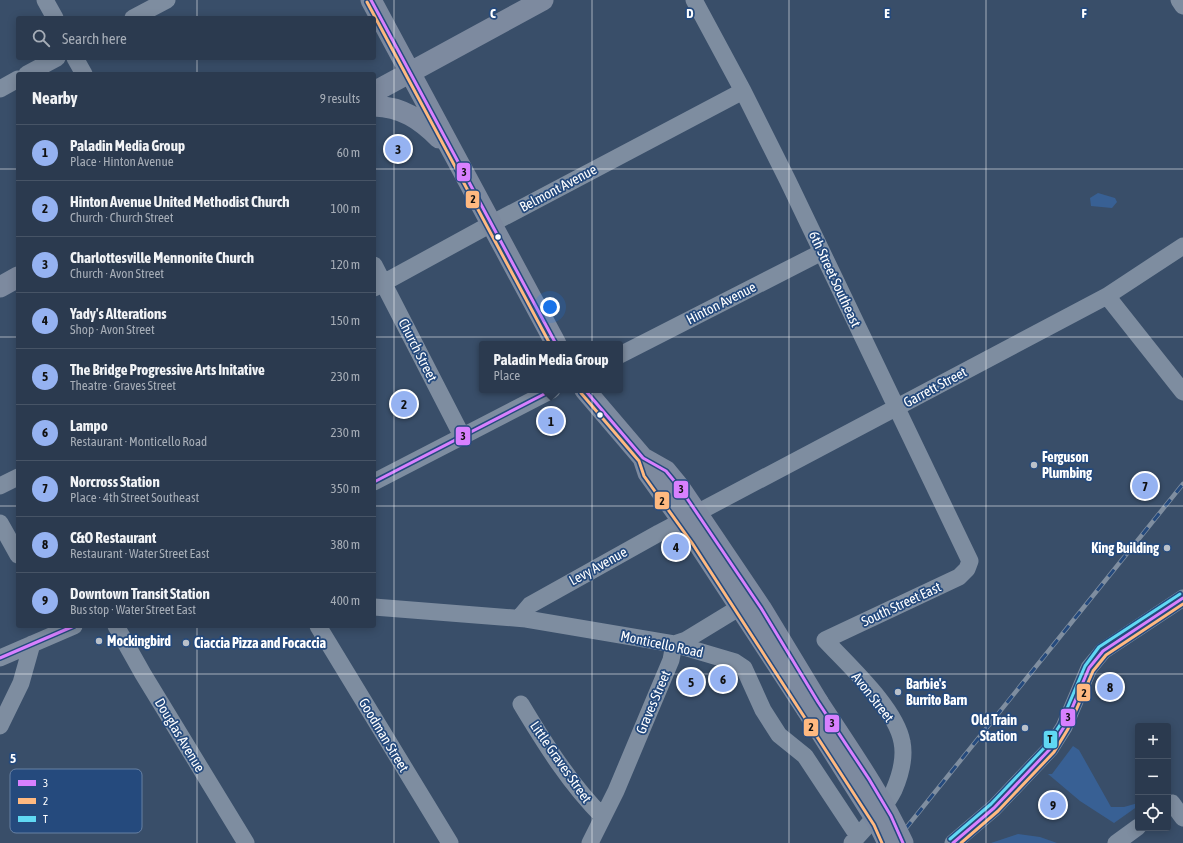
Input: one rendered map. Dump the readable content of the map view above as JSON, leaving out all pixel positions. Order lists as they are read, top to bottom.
{
  "streets": {
    "street": [
      "Belmont Avenue",
      "6th Street Southeast",
      "Hinton Avenue",
      "Church Street",
      "Garrett Street",
      "Levy Avenue",
      "South Street East",
      "Monticello Road",
      "Avon Street",
      "Graves Street",
      "Douglas Avenue",
      "Goodman Street",
      "Little Graves Street"
    ]
  },
  "crossings": [
    ["Belmont Avenue", "6th Street Southeast"],
    ["Belmont Avenue", "Church Street"],
    ["6th Street Southeast", "Hinton Avenue"],
    ["6th Street Southeast", "Garrett Street"],
    ["6th Street Southeast", "South Street East"],
    ["Garrett Street", "Levy Avenue"],
    ["Levy Avenue", "Monticello Road"],
    ["South Street East", "Avon Street"],
    ["Monticello Road", "Avon Street"],
    ["Monticello Road", "Graves Street"],
    ["Graves Street", "Little Graves Street"]
  ],
  "places": [
    "Ferguson Plumbing",
    "King Building",
    "Mockingbird",
    "Ciaccia Pizza and Focaccia",
    "Barbie's Burrito Barn",
    "Old Train Station"
  ],
  "lines": ["transit line 3", "transit line 2", "transit line T"],
  "legend": ["3", "2", "T"],
  "page": {
    "search": "Search here",
    "heading": ["Nearby", "9 results"],
    "list": [
      {
        "mark": "1",
        "name": "Paladin Media Group",
        "note": "Place · Hinton Avenue",
        "value": "60 m"
      },
      {
        "mark": "2",
        "name": "Hinton Avenue United Methodist Church",
        "note": "Church · Church Street",
        "value": "100 m"
      },
      {
        "mark": "3",
        "name": "Charlottesville Mennonite Church",
        "note": "Church · Avon Street",
        "value": "120 m"
      },
      {
        "mark": "4",
        "name": "Yady's Alterations",
        "note": "Shop · Avon Street",
        "value": "150 m"
      },
      {
        "mark": "5",
        "name": "The Bridge Progressive Arts Initative",
        "note": "Theatre · Graves Street",
        "value": "230 m"
      },
      {
        "mark": "6",
        "name": "Lampo",
        "note": "Restaurant · Monticello Road",
        "value": "230 m"
      },
      {
        "mark": "7",
        "name": "Norcross Station",
        "note": "Place · 4th Street Southeast",
        "value": "350 m"
      },
      {
        "mark": "8",
        "name": "C&O Restaurant",
        "note": "Restaurant · Water Street East",
        "value": "380 m"
      },
      {
        "mark": "9",
        "name": "Downtown Transit Station",
        "note": "Bus stop · Water Street East",
        "value": "400 m"
      }
    ],
    "pins": [
      "3",
      "2",
      "1",
      "7",
      "4",
      "6",
      "5",
      "8",
      "9"
    ],
    "popup": ["Paladin Media Group", "Place"],
    "map_buttons": ["+", "−"]
  },
  "grid": {
    "columns": [
      "C",
      "D",
      "E",
      "F"
    ],
    "rows": ["5"]
  }
}
